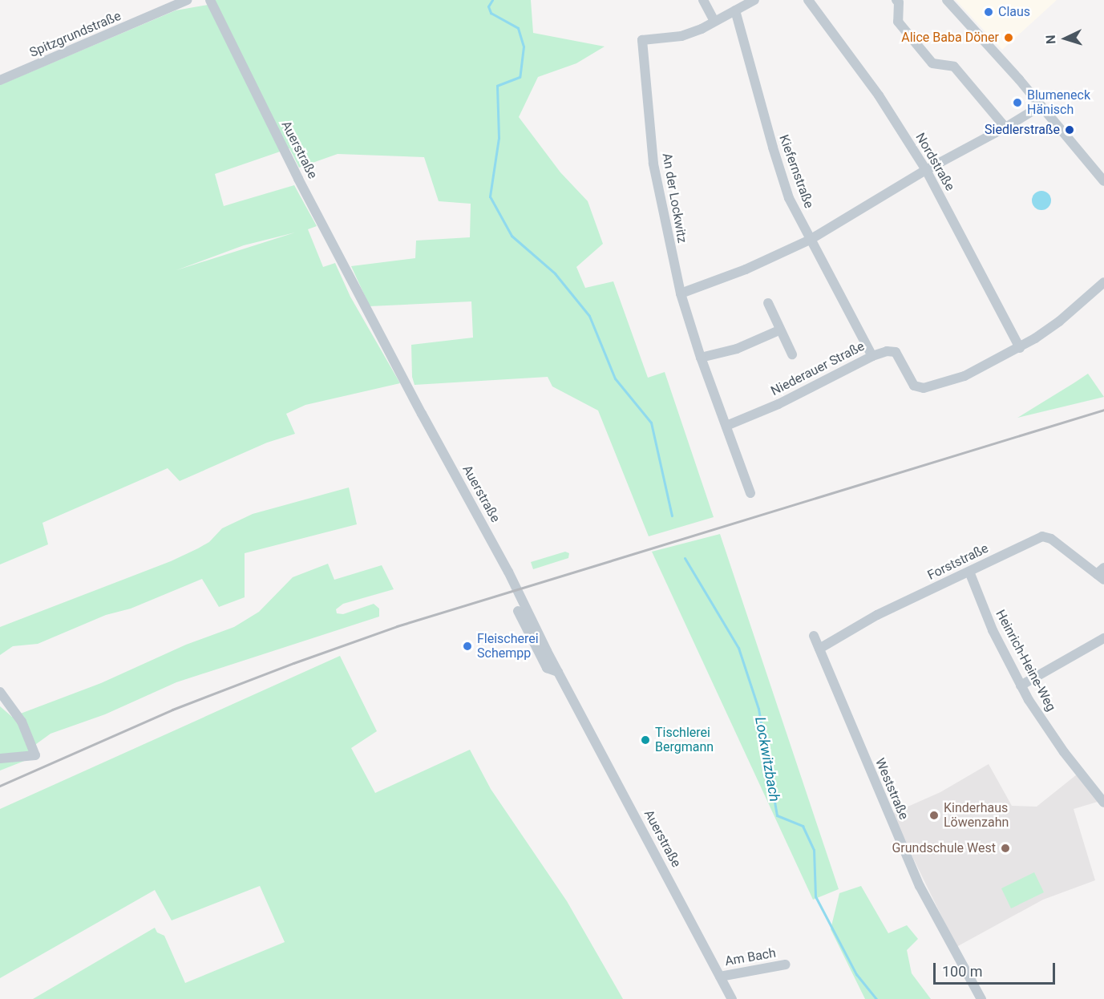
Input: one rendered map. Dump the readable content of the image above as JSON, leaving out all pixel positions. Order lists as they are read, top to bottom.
{
  "streets": {
    "street": [
      "Spitzgrundstraße",
      "Auerstraße",
      "Nordstraße",
      "Kiefernstraße",
      "An der Lockwitz",
      "Niederauer Straße",
      "Forststraße",
      "Heinrich-Heine-Weg",
      "Weststraße",
      "Am Bach"
    ]
  },
  "crossings": [
    ["Auerstraße", "Am Bach"],
    ["Nordstraße", "Niederauer Straße"],
    ["Kiefernstraße", "Niederauer Straße"],
    ["An der Lockwitz", "Niederauer Straße"],
    ["Forststraße", "Heinrich-Heine-Weg"],
    ["Forststraße", "Weststraße"]
  ],
  "water": ["Lockwitzbach"],
  "places": [
    "Claus",
    "Alice Baba Döner",
    "Blumeneck Hänisch",
    "Siedlerstraße",
    "Fleischerei Schempp",
    "Tischlerei Bergmann",
    "Kinderhaus Löwenzahn",
    "Grundschule West"
  ],
  "scale_bar": "100 m",
  "north": "left"
}
